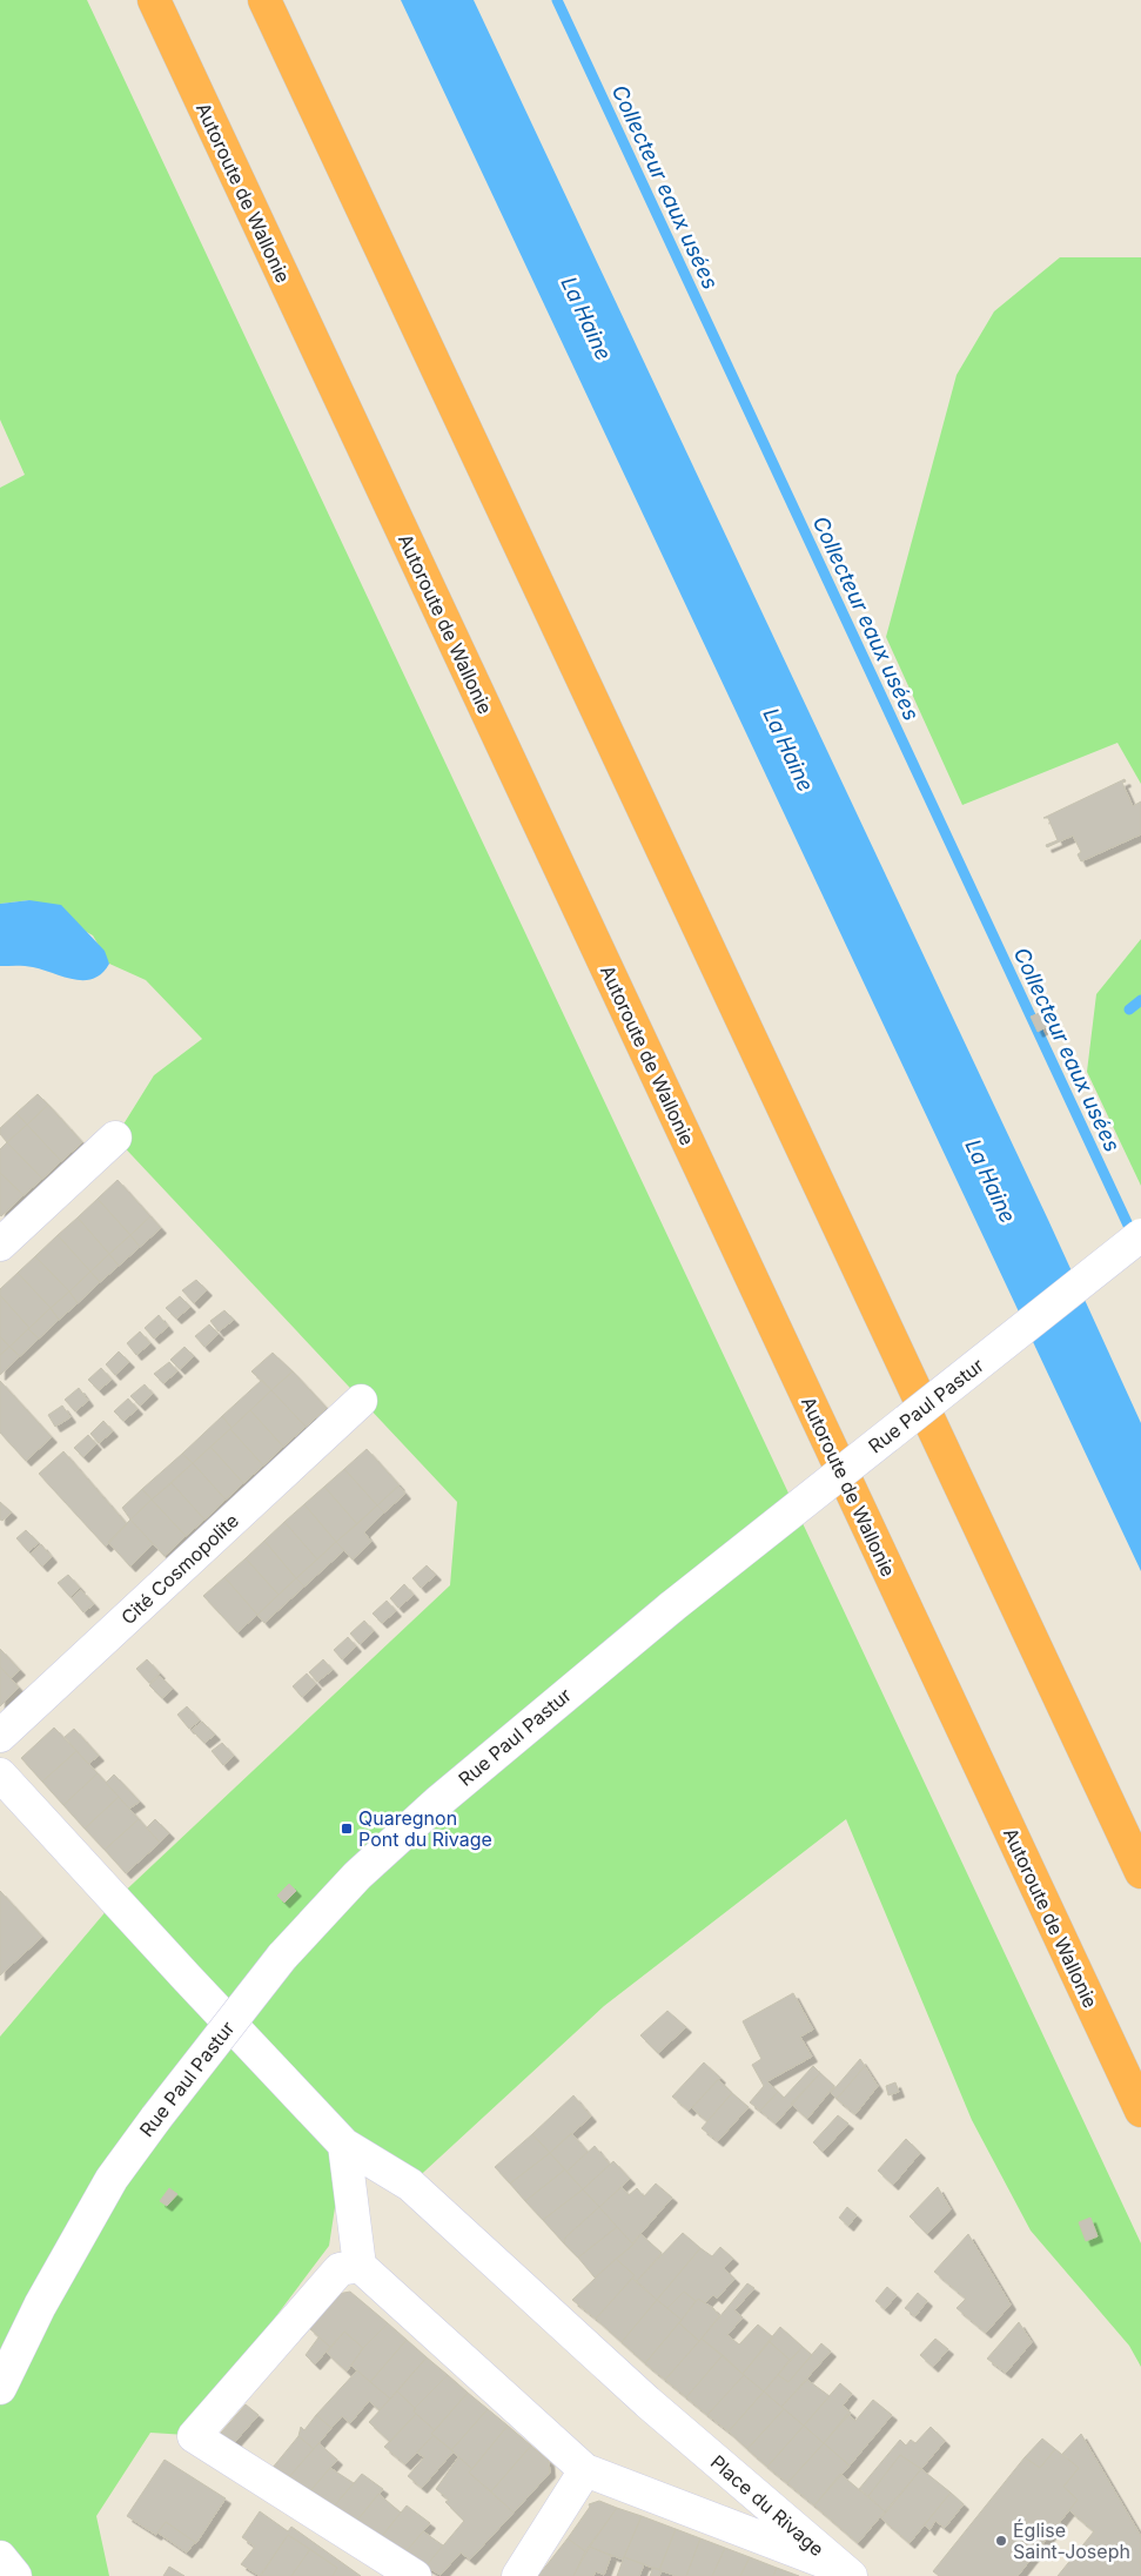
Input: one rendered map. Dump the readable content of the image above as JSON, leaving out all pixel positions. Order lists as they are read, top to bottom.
{
  "streets": {
    "highway": ["Autoroute de Wallonie"],
    "street": ["Rue Paul Pastur", "Cité Cosmopolite", "Place du Rivage"]
  },
  "water": ["Collecteur eaux usées", "La Haine"],
  "places": {
    "transit": ["Quaregnon Pont du Rivage"],
    "other": ["Église Saint-Joseph"]
  }
}
